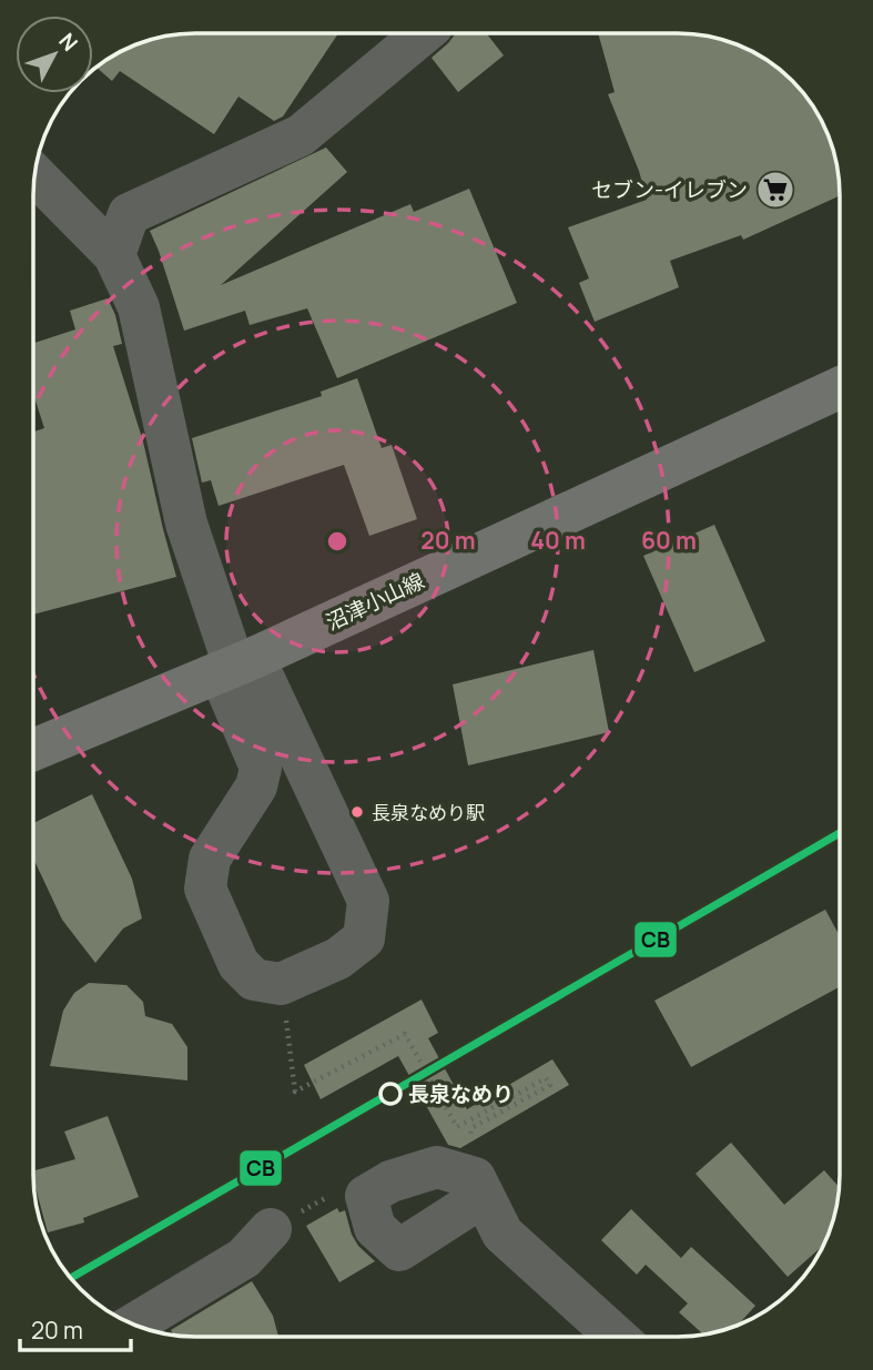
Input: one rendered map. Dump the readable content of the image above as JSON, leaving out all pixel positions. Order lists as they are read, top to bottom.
{
  "streets": {
    "main road": ["沼津小山線"]
  },
  "places": {
    "supermarket": ["セブン-イレブン"],
    "other": ["長泉なめり駅", "長泉なめり"]
  },
  "lines": ["transit line CB"],
  "scale_bar": "20 m",
  "north": "top right",
  "rings": ["20 m", "40 m", "60 m"]
}
